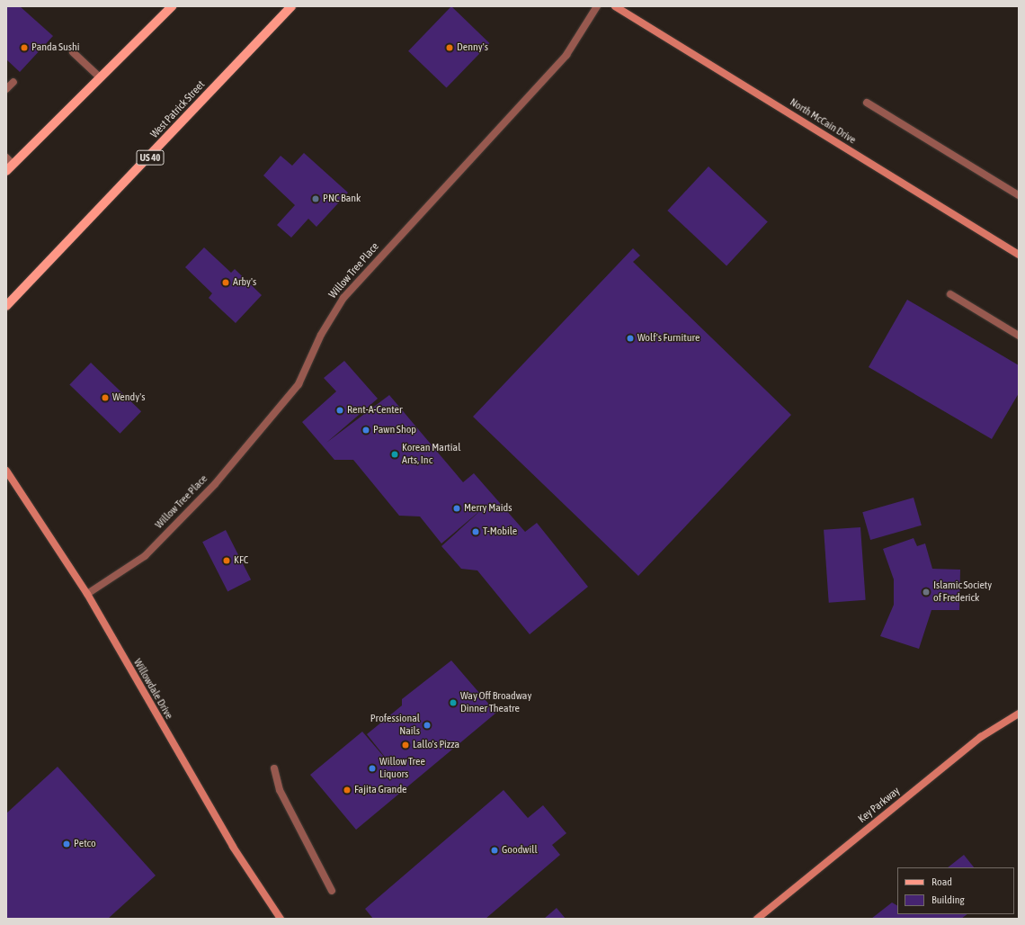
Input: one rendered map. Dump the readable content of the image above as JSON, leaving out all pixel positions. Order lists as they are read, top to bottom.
{
  "streets": {
    "main road": ["West Patrick Street", "US 40"],
    "street": [
      "North McCain Drive",
      "Willow Tree Place",
      "Willowdale Drive",
      "Key Parkway"
    ]
  },
  "crossings": [
    ["Willow Tree Place", "Willowdale Drive"]
  ],
  "places": [
    "Panda Sushi",
    "Denny's",
    "PNC Bank",
    "Arby's",
    "Wolf's Furniture",
    "Wendy's",
    "Rent-A-Center",
    "Pawn Shop",
    "Korean Martial Arts, Inc",
    "Merry Maids",
    "T-Mobile",
    "KFC",
    "Islamic Society of Frederick",
    "Way Off Broadway Dinner Theatre",
    "Professional Nails",
    "Lallo's Pizza",
    "Willow Tree Liquors",
    "Fajita Grande",
    "Petco",
    "Goodwill"
  ],
  "legend": ["Road", "Building"]
}
